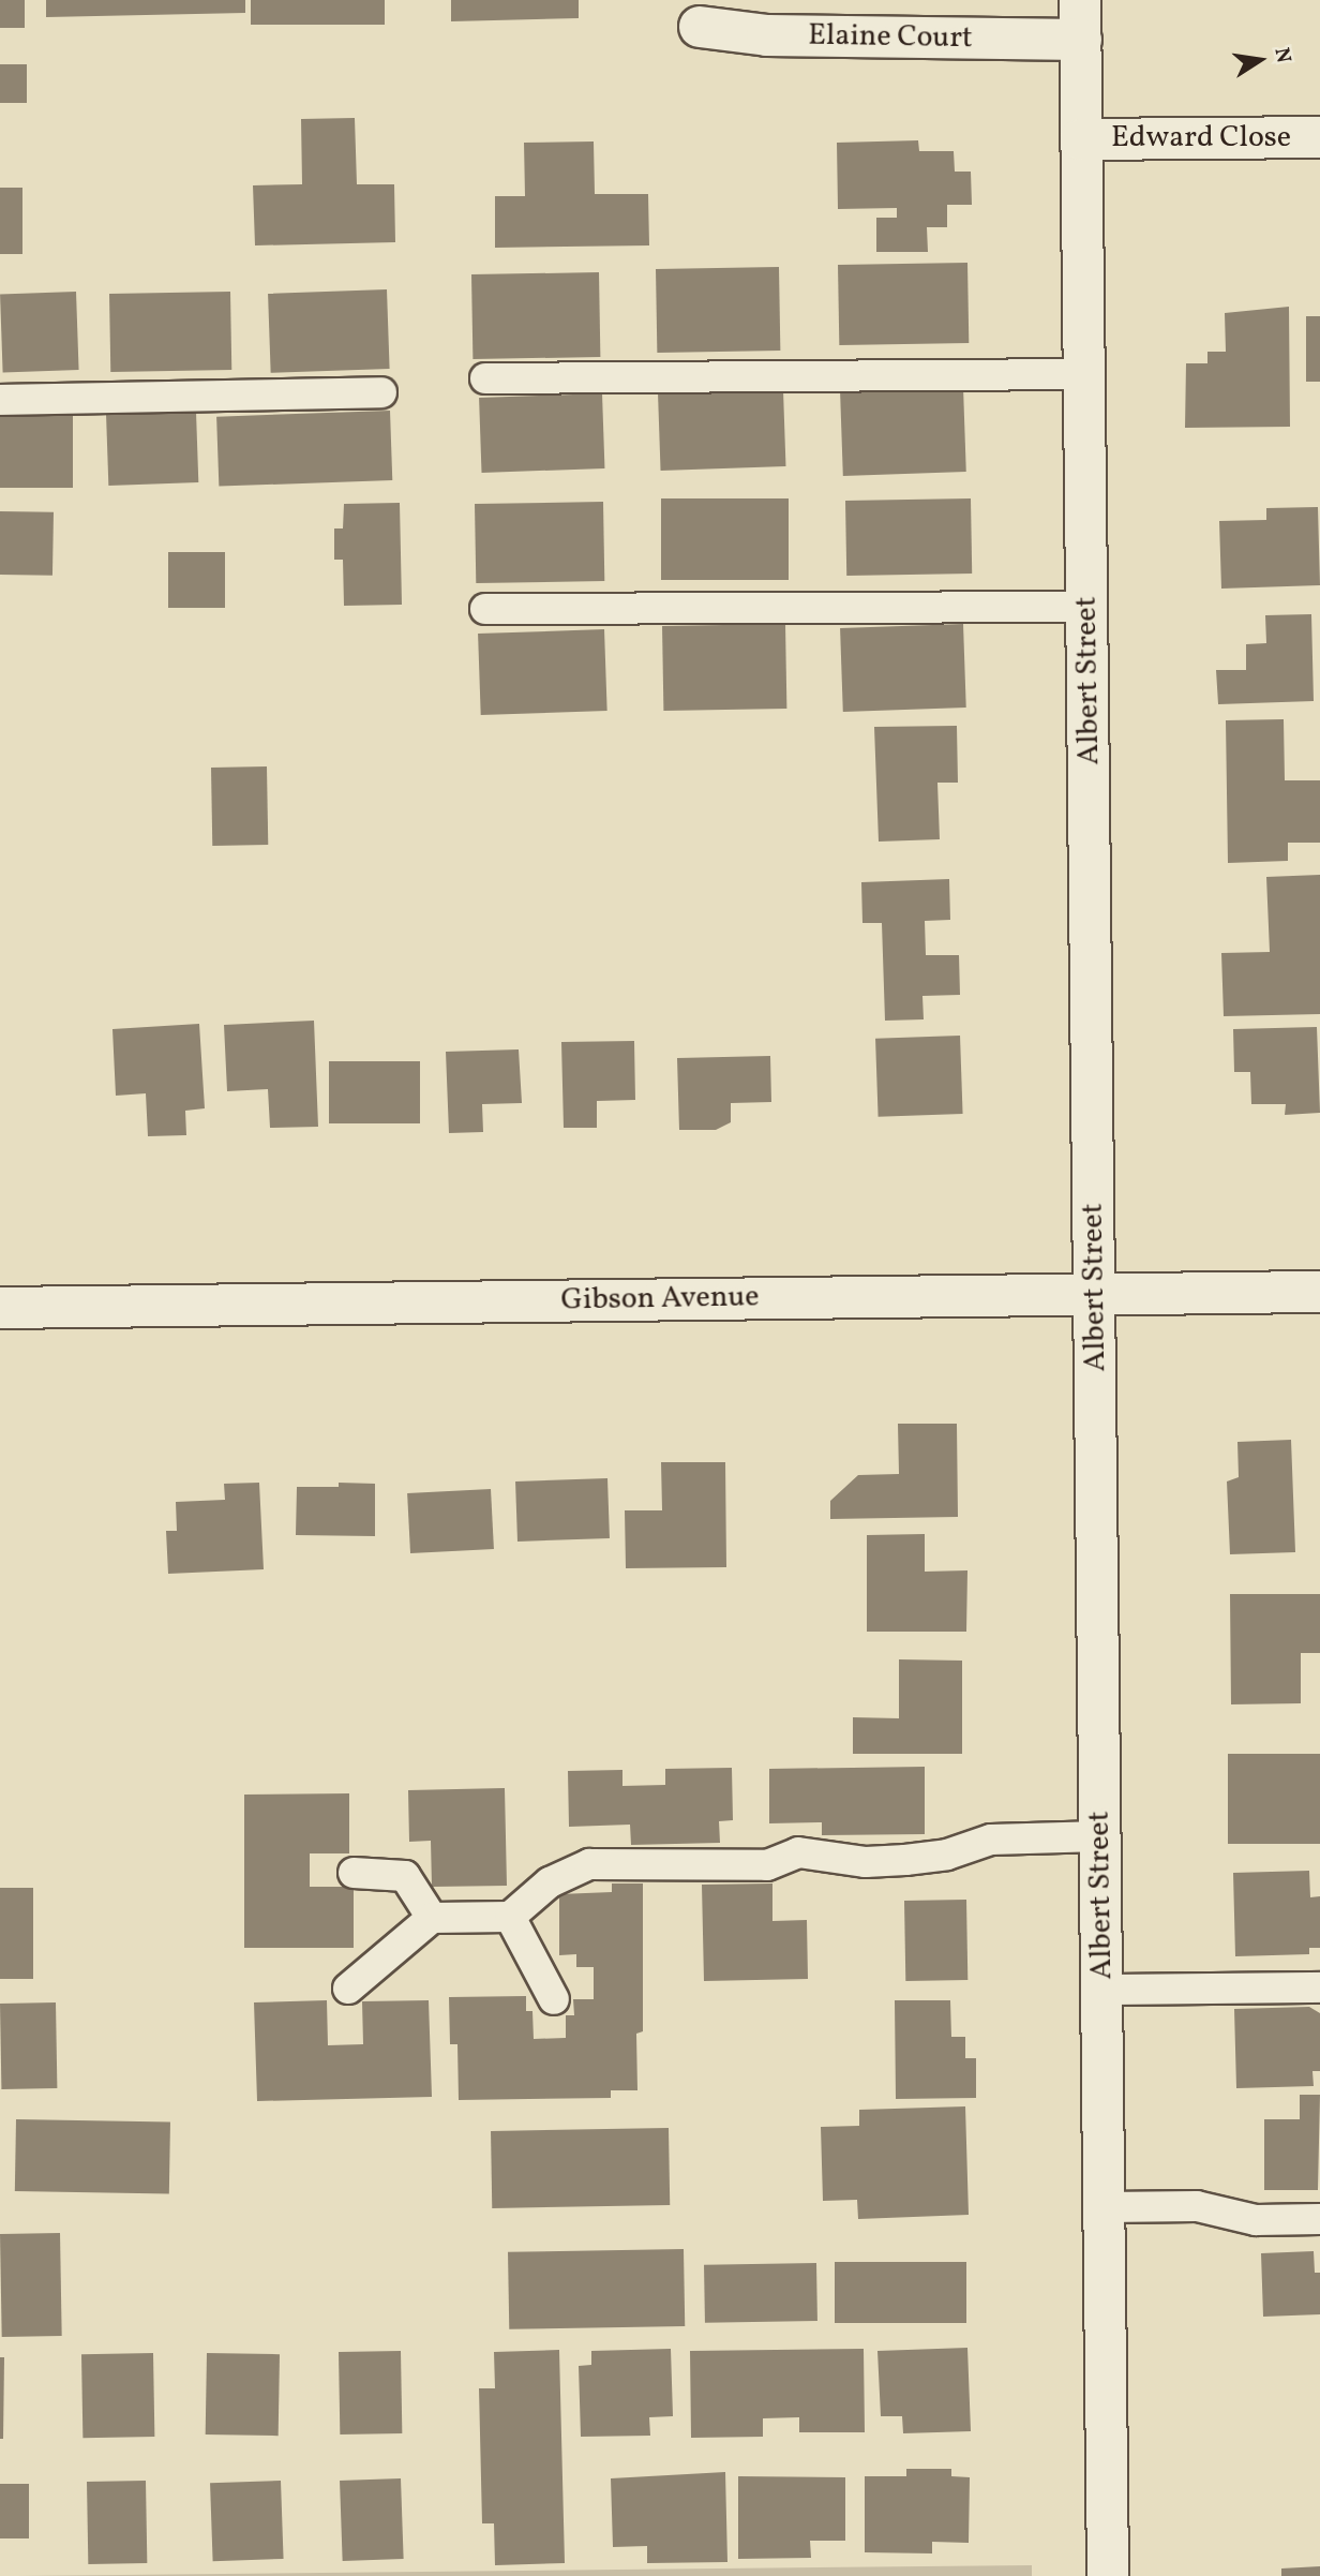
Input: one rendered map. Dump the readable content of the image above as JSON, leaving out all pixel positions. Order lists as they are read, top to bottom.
{
  "streets": {
    "street": [
      "Elaine Court",
      "Edward Close",
      "Albert Street",
      "Gibson Avenue"
    ]
  },
  "crossings": [
    ["Elaine Court", "Albert Street"],
    ["Edward Close", "Albert Street"],
    ["Albert Street", "Gibson Avenue"]
  ],
  "north": "right"
}
